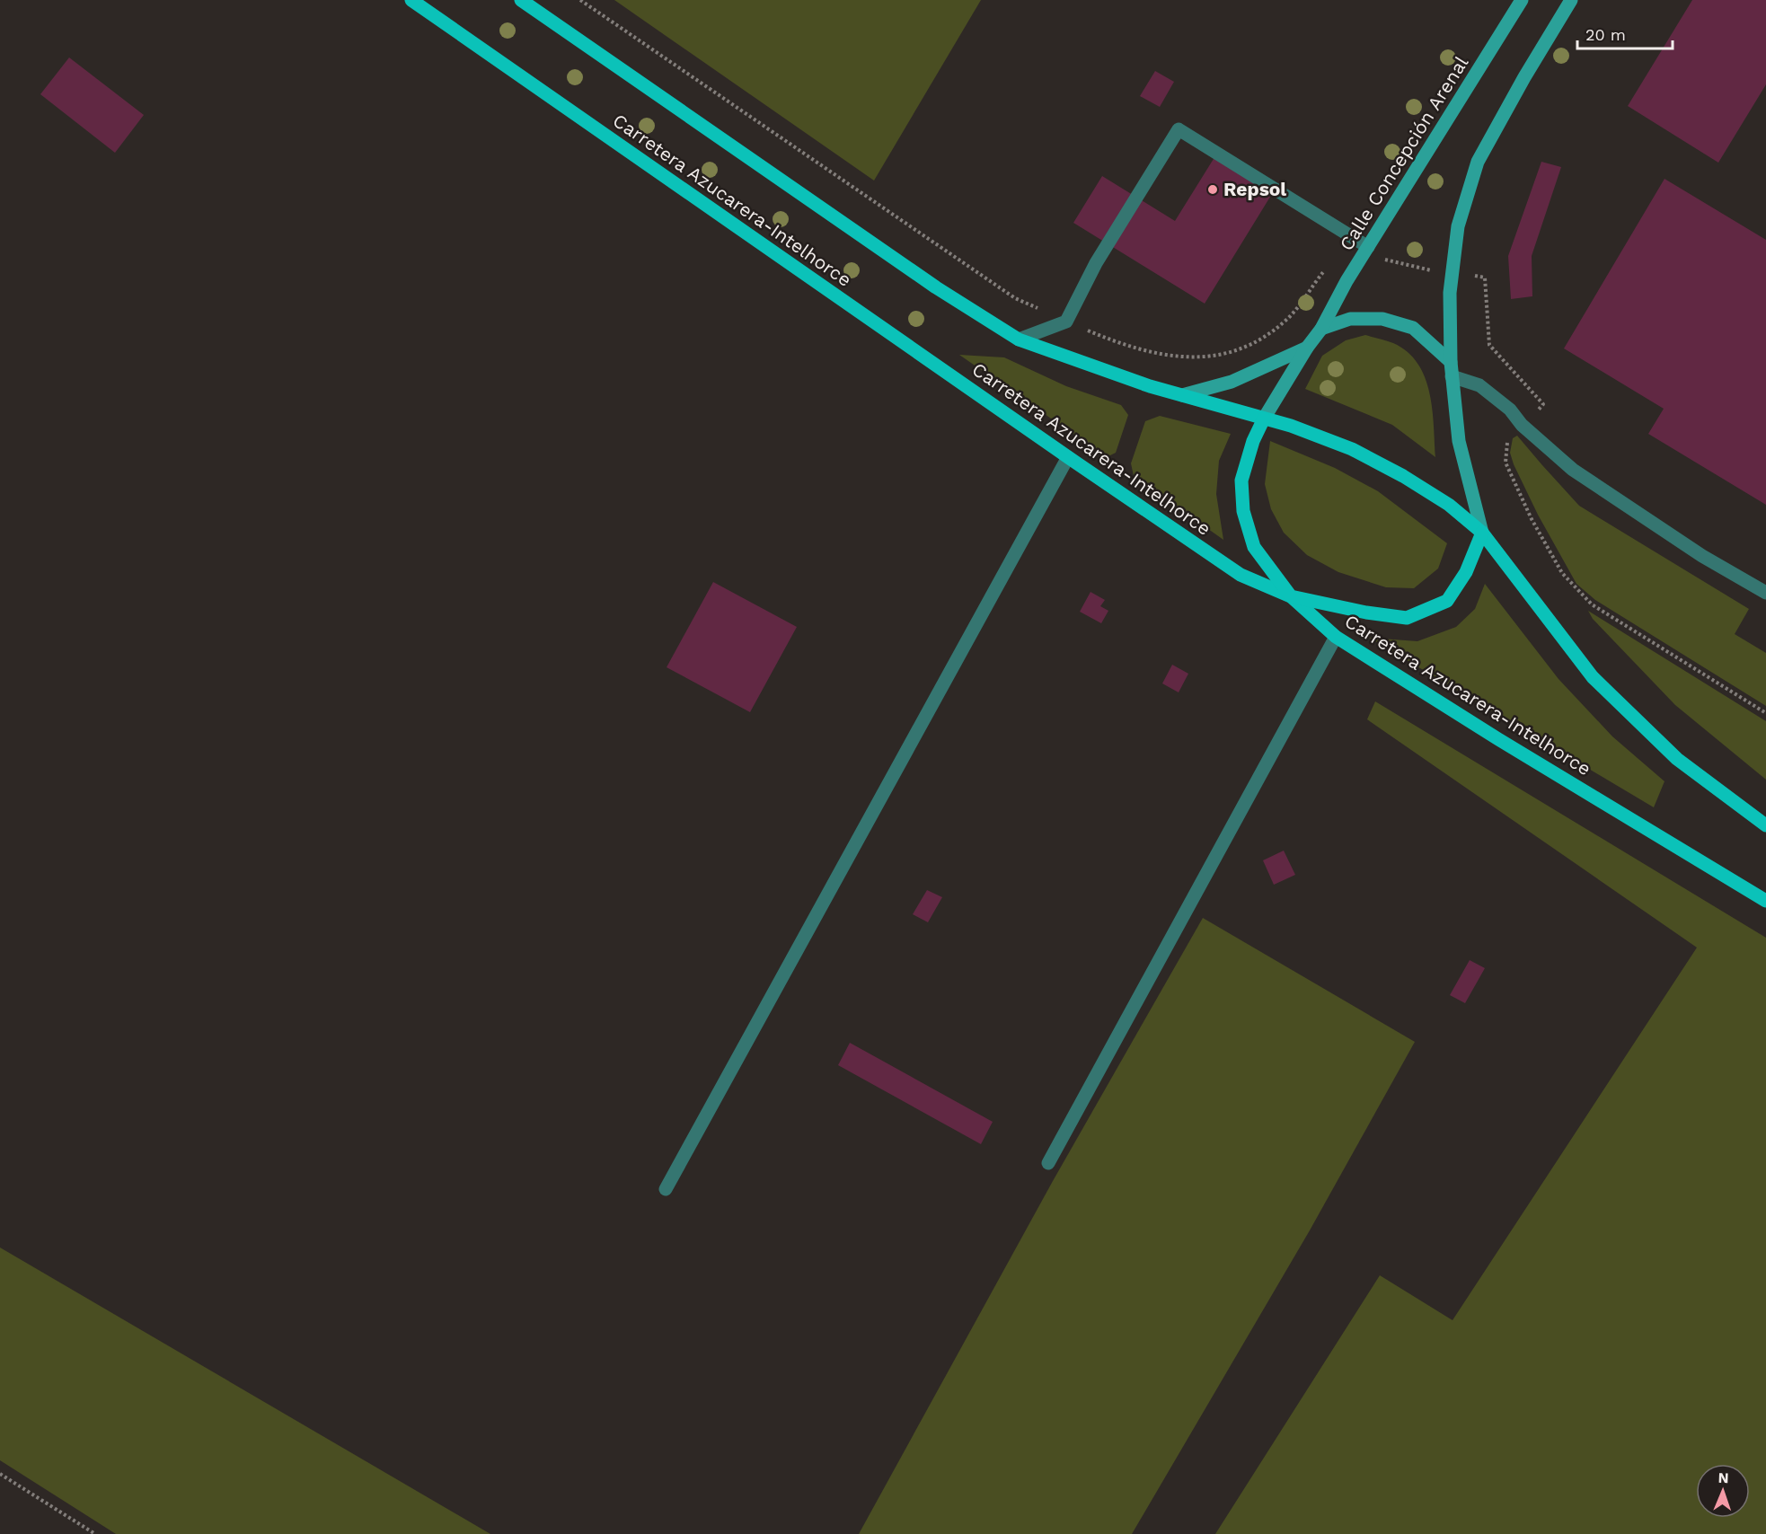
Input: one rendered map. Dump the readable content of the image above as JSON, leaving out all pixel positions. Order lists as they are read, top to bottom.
{
  "streets": {
    "main road": ["Calle Concepción Arenal", "Carretera Azucarera-Intelhorce"]
  },
  "places": ["Repsol"],
  "scale_bar": "20 m",
  "north": "top"
}
